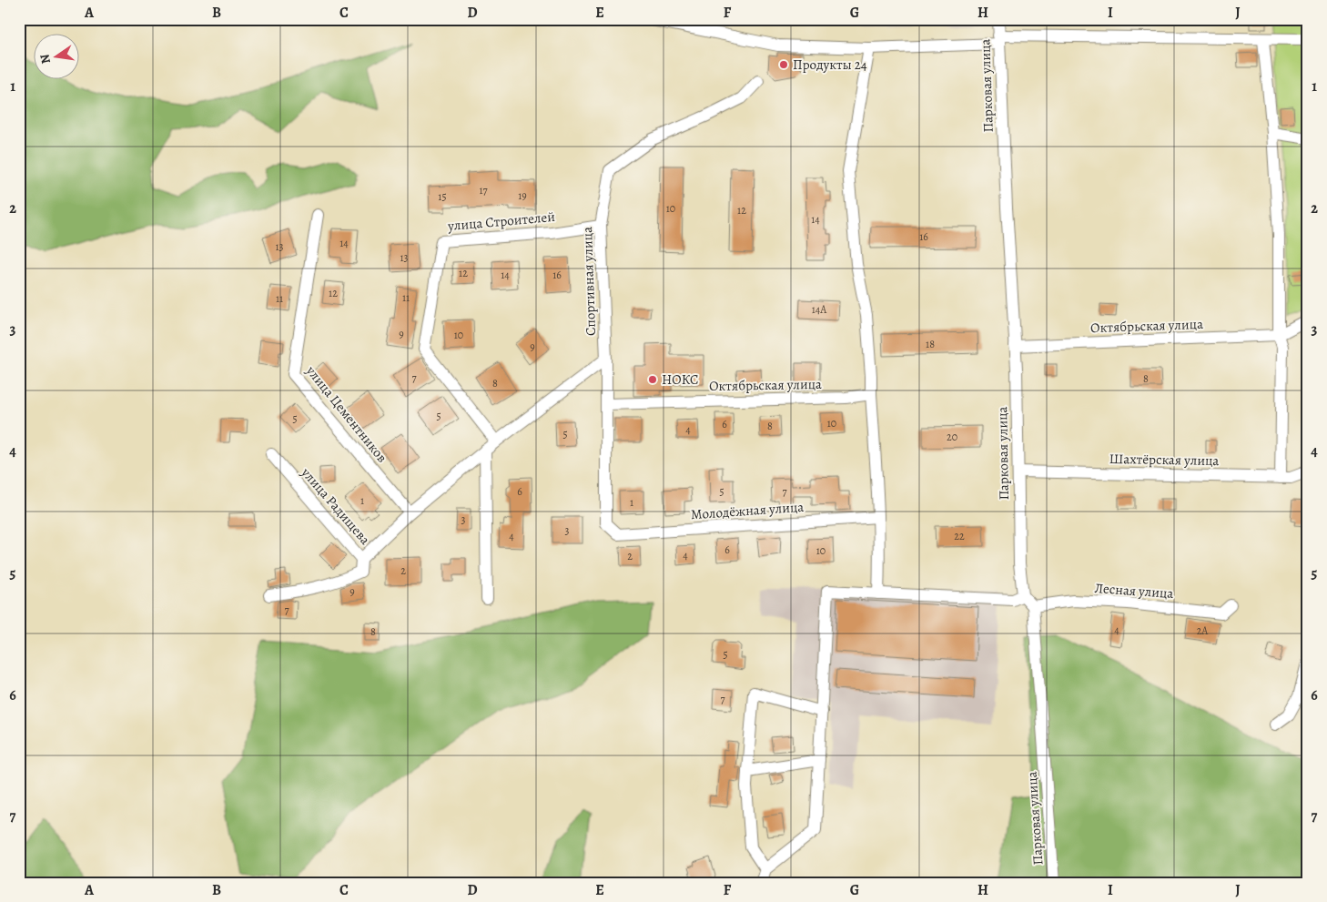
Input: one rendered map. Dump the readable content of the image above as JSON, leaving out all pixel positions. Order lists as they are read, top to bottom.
{
  "streets": {
    "street": [
      "Парковая улица",
      "улица Строителей",
      "Спортивная улица",
      "Октябрьская улица",
      "улица Цементников",
      "Шахтёрская улица",
      "улица Радищева",
      "Молодёжная улица",
      "Лесная улица"
    ]
  },
  "crossings": [
    ["Парковая улица", "Октябрьская улица"],
    ["Парковая улица", "Шахтёрская улица"],
    ["Парковая улица", "Лесная улица"],
    ["улица Строителей", "Спортивная улица"],
    ["Спортивная улица", "Октябрьская улица"],
    ["Спортивная улица", "Молодёжная улица"]
  ],
  "places": ["Продукты 24", "НОКС"],
  "house_numbers": [
    "17",
    "19",
    "15",
    "10",
    "12",
    "14",
    "16",
    "14",
    "13",
    "13",
    "12",
    "14",
    "16",
    "12",
    "11",
    "11",
    "14А",
    "9",
    "10",
    "18",
    "9",
    "7",
    "8",
    "8",
    "5",
    "5",
    "10",
    "6",
    "8",
    "4",
    "5",
    "20",
    "6",
    "5",
    "7",
    "1",
    "1",
    "3",
    "3",
    "4",
    "22",
    "6",
    "10",
    "4",
    "2",
    "2",
    "9",
    "7",
    "4",
    "2А",
    "8",
    "5",
    "7"
  ],
  "north": "left",
  "grid": {
    "columns": [
      "A",
      "B",
      "C",
      "D",
      "E",
      "F",
      "G",
      "H",
      "I",
      "J"
    ],
    "rows": [
      "1",
      "2",
      "3",
      "4",
      "5",
      "6",
      "7"
    ]
  }
}
